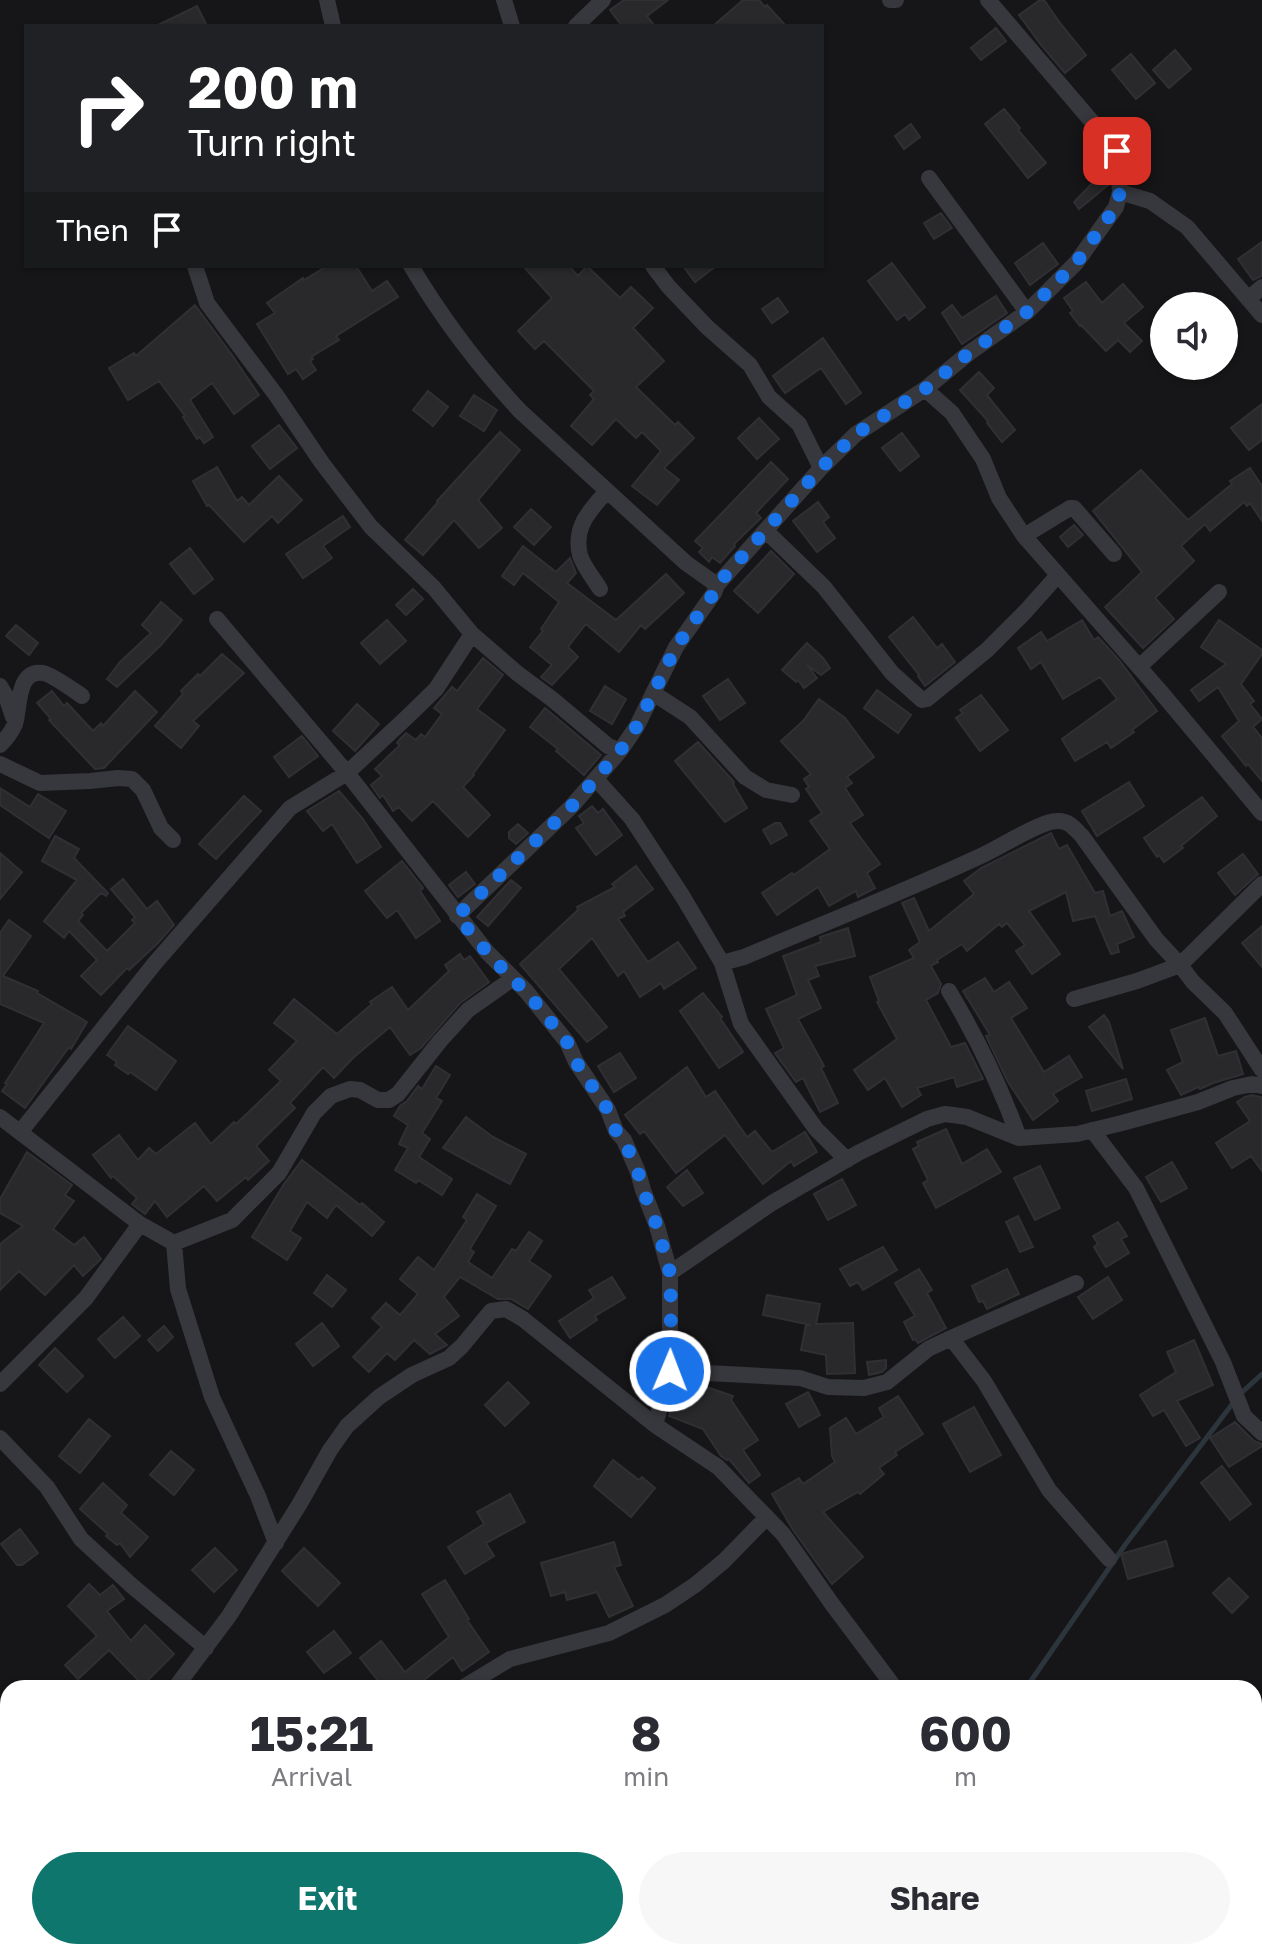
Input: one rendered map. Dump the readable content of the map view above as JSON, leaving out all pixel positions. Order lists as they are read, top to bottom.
{
  "page": {
    "turn": ["200 m", "Turn right"],
    "then": "Then",
    "eta": [
      "15:21",
      "Arrival",
      "8",
      "min",
      "600",
      "m"
    ],
    "buttons": ["Exit", "Share"]
  }
}
